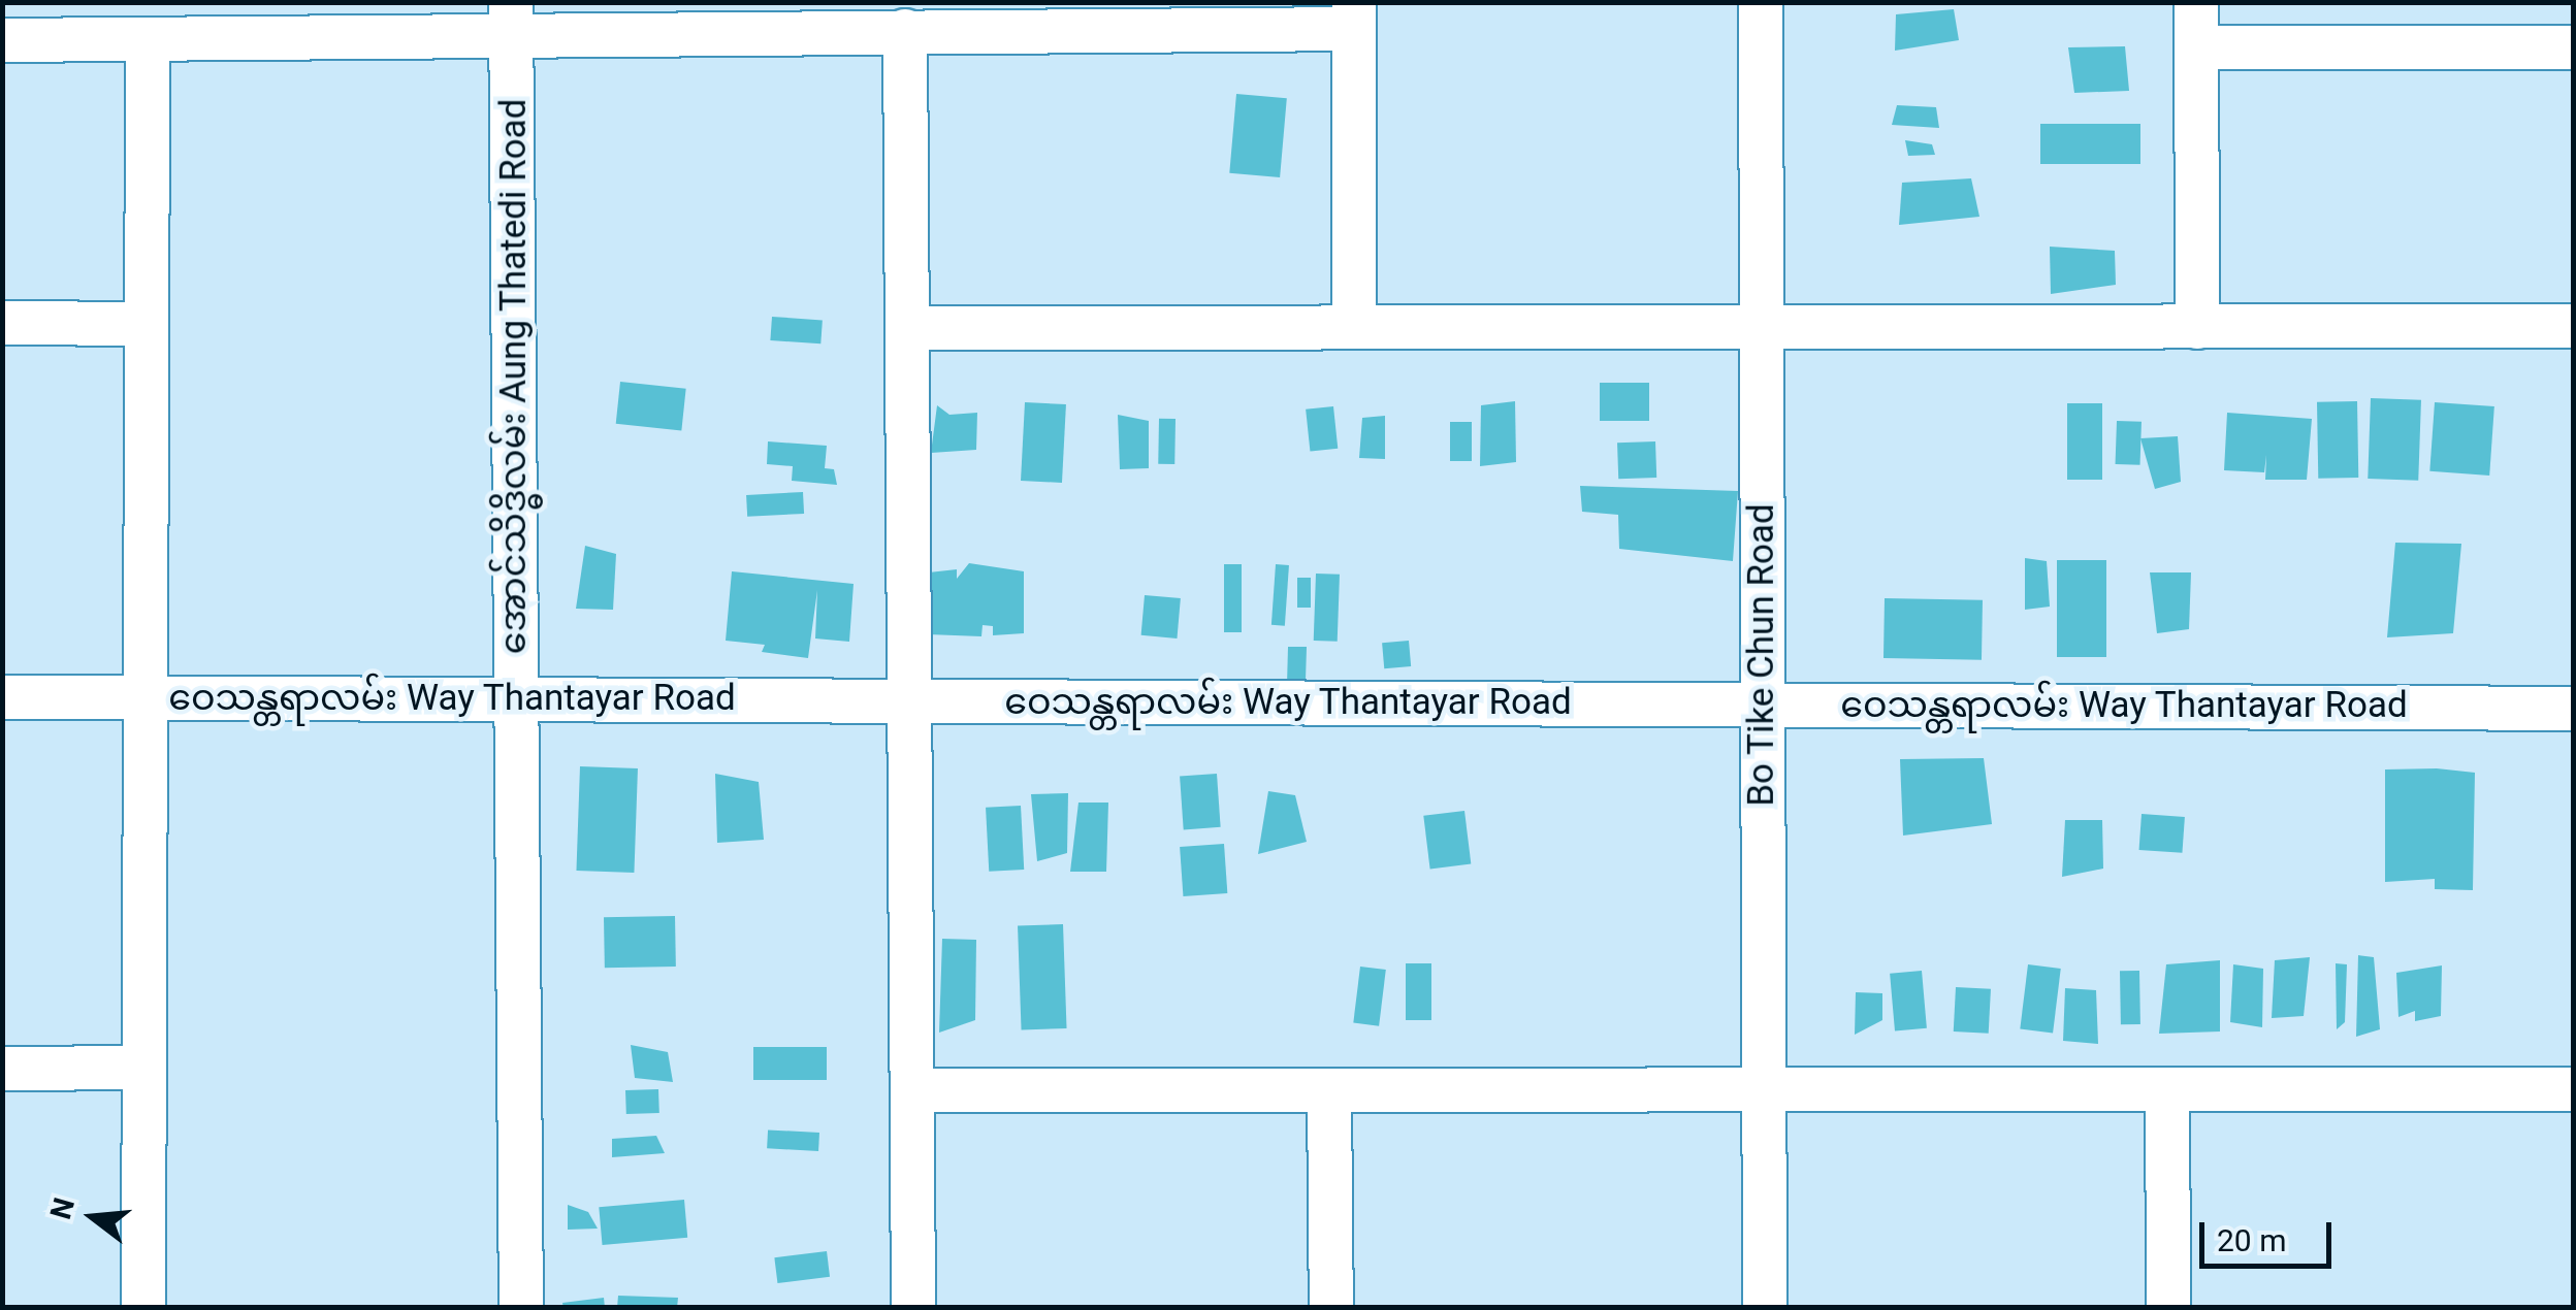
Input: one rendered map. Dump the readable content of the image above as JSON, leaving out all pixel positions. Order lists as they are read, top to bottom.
{
  "streets": {
    "street": ["အောင်သိဒ္ဓိလမ်း Aung Thatedi Road", "Bo Tike Chun Road", "ဝေသန္တရာလမ်း Way Thantayar Road"]
  },
  "crossings": [
    ["အောင်သိဒ္ဓိလမ်း Aung Thatedi Road", "ဝေသန္တရာလမ်း Way Thantayar Road"],
    ["Bo Tike Chun Road", "ဝေသန္တရာလမ်း Way Thantayar Road"]
  ],
  "scale_bar": "20 m",
  "north": "left"
}
